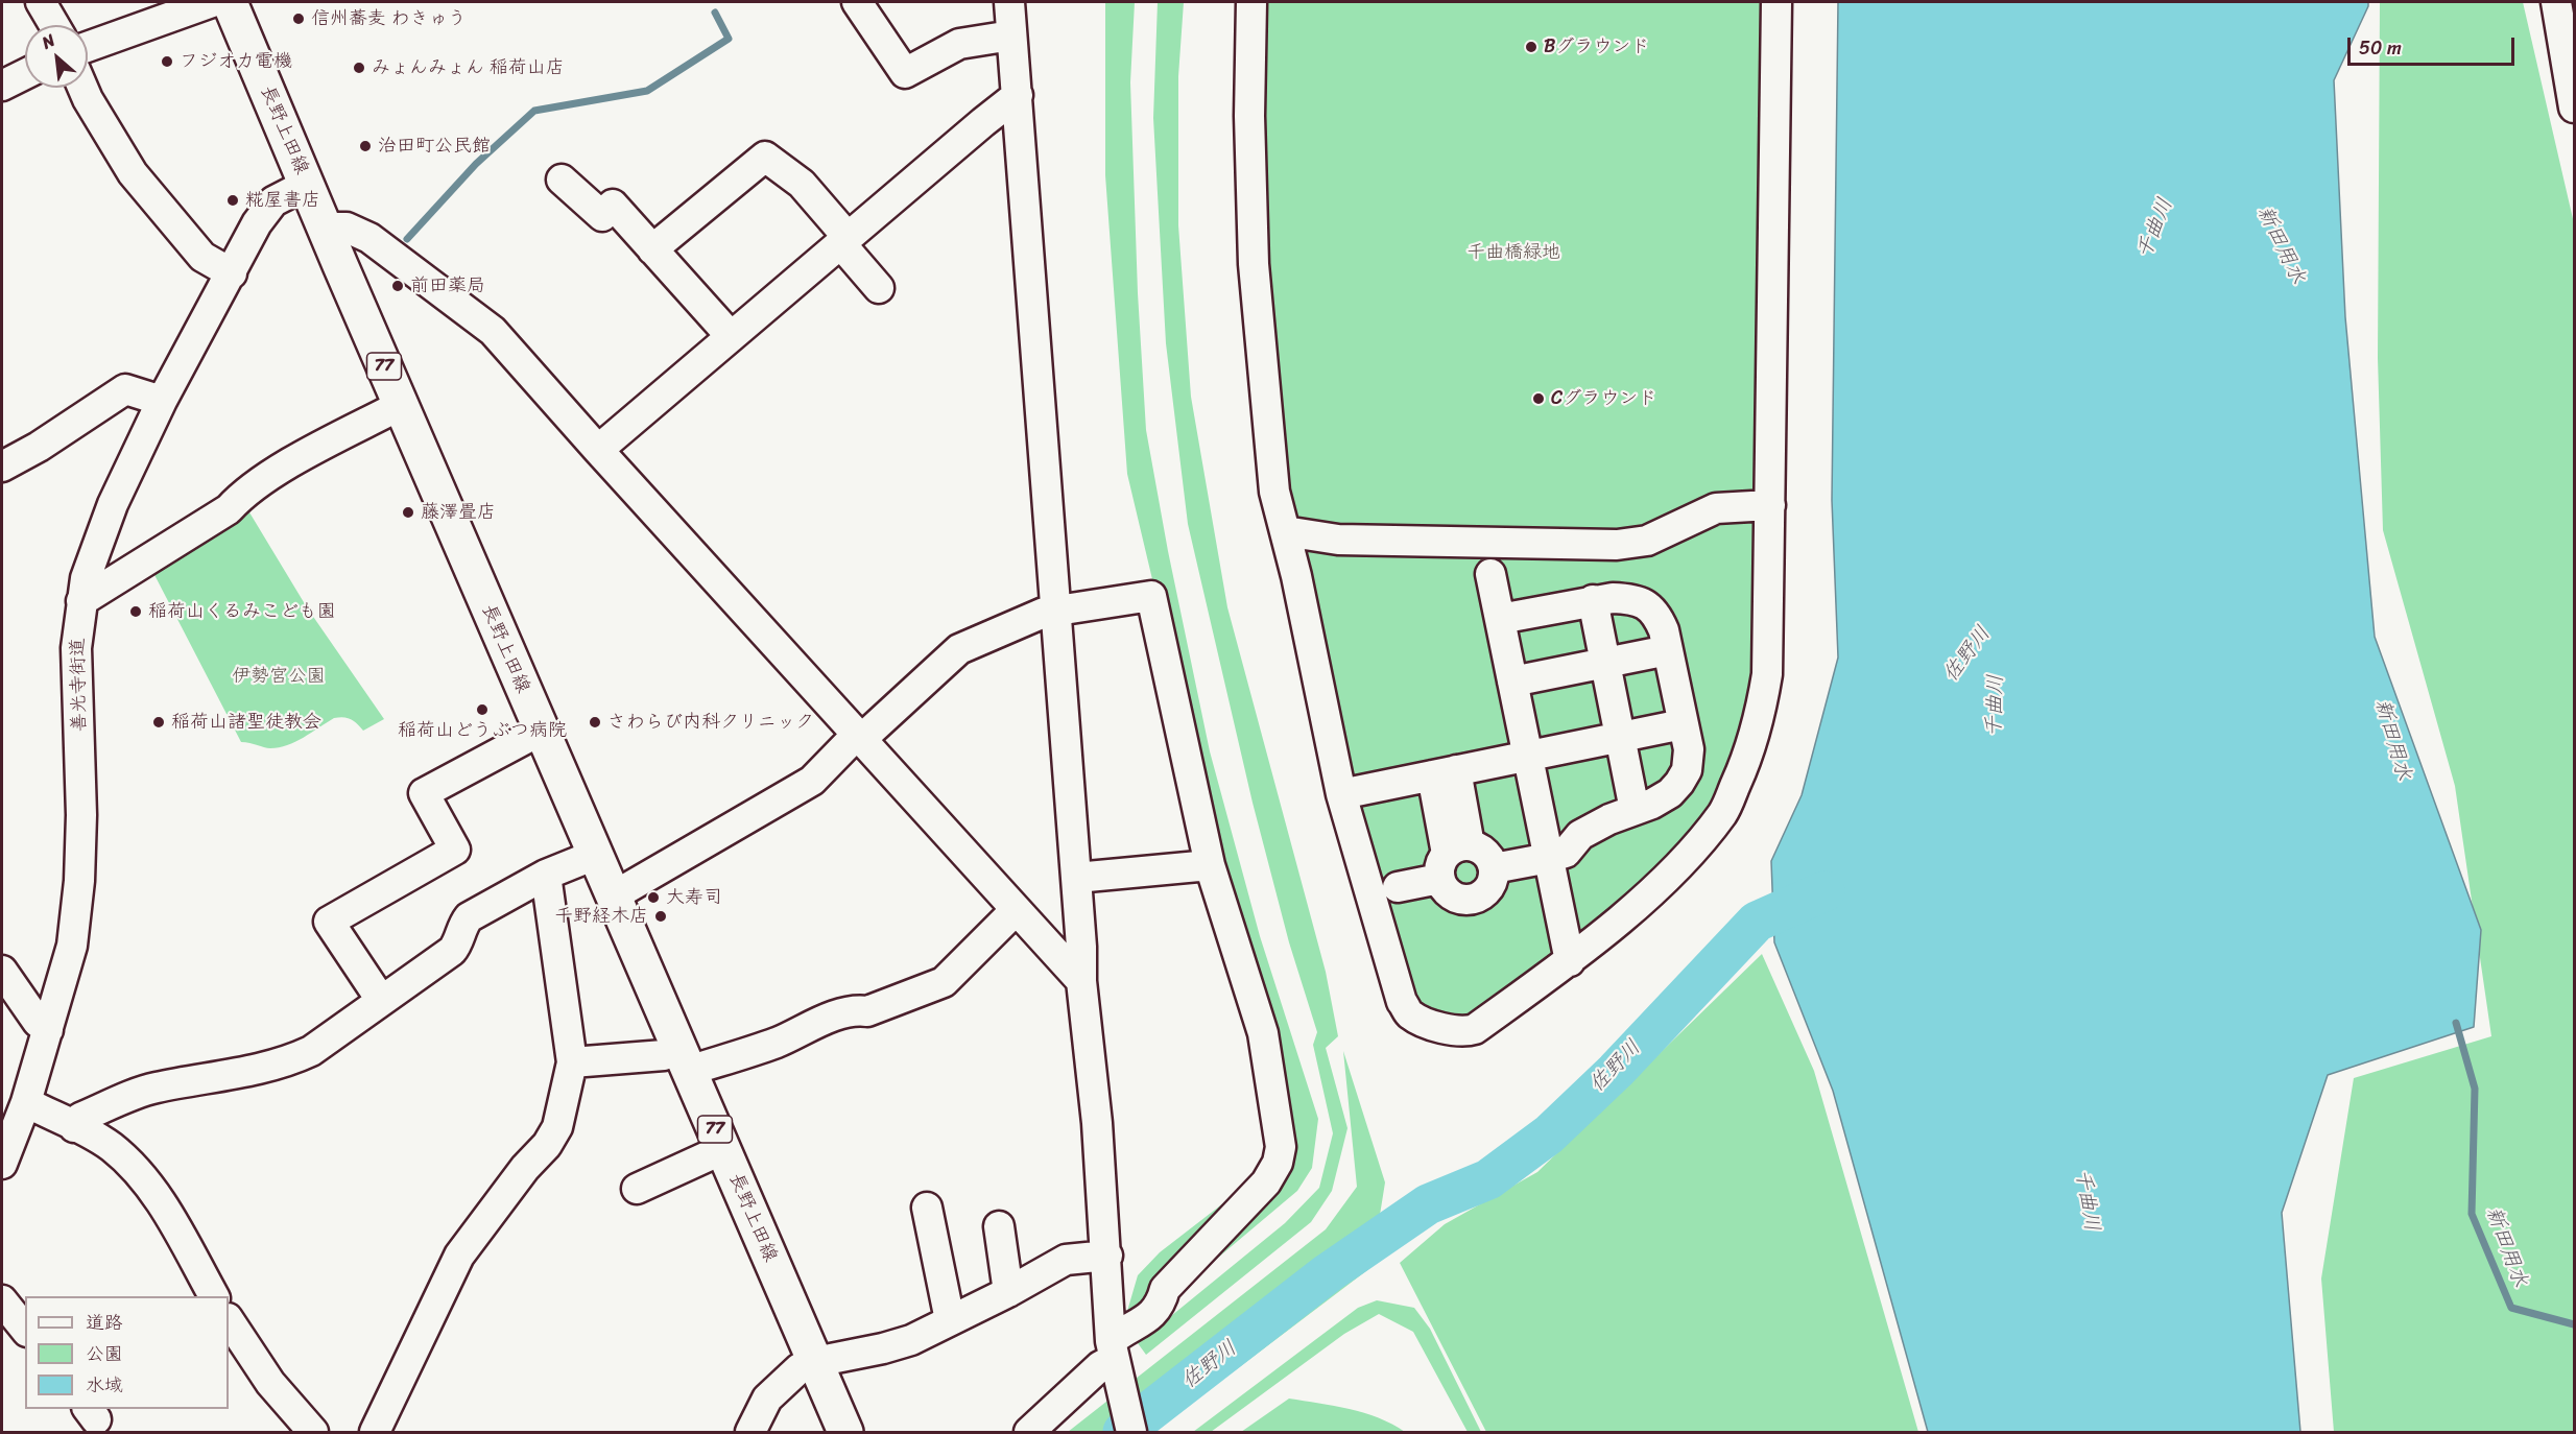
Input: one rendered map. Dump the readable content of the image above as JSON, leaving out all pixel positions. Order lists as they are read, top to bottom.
{
  "streets": {
    "main road": ["長野上田線", "77"],
    "street": ["善光寺街道"]
  },
  "crossings": [
    ["長野上田線", "善光寺街道"]
  ],
  "water": ["千曲川", "新田用水", "佐野川"],
  "parks": ["千曲橋緑地", "伊勢宮公園"],
  "places": [
    "信州蕎麦 わきゅう",
    "Bグラウンド",
    "フジオカ電機",
    "みょんみょん 稲荷山店",
    "治田町公民館",
    "糀屋書店",
    "前田薬局",
    "Cグラウンド",
    "藤澤畳店",
    "稲荷山くるみこども園",
    "稲荷山どうぶつ病院",
    "稲荷山諸聖徒教会",
    "さわらび内科クリニック",
    "大寿司",
    "千野経木店"
  ],
  "legend": ["道路", "公園", "水域"],
  "scale_bar": "50 m",
  "north": "top left"
}
